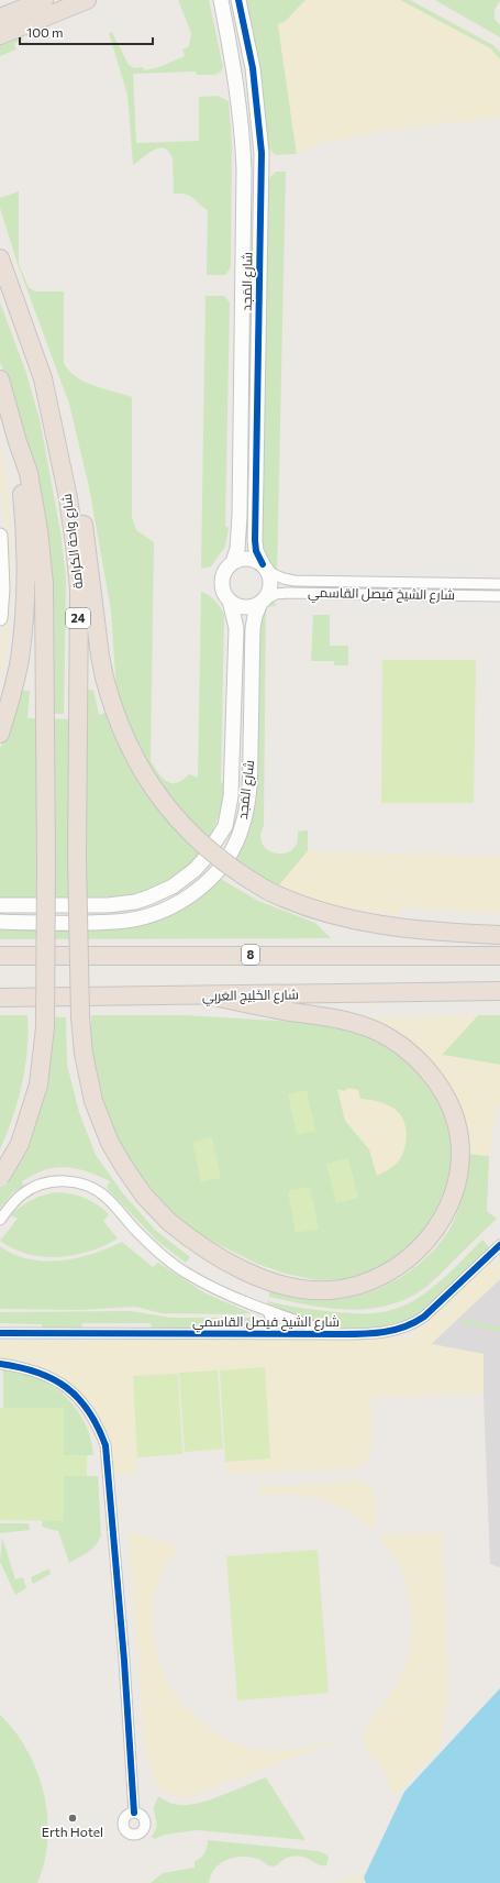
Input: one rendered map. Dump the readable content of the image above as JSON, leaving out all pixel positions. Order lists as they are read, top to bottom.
{
  "streets": {
    "highway": [
      "شارع واحة الكرامة",
      "24",
      "8",
      "شارع الخَلِيج العَربِي"
    ],
    "street": ["شارع المَجد", "شارع الشيخ فيصل القاسمي"]
  },
  "crossings": [
    ["شارع المَجد", "شارع الشيخ فيصل القاسمي"],
    ["شارع واحة الكرامة", "شارع الخَلِيج العَربِي"]
  ],
  "places": ["Erth Hotel"],
  "scale_bar": "100 m"
}
